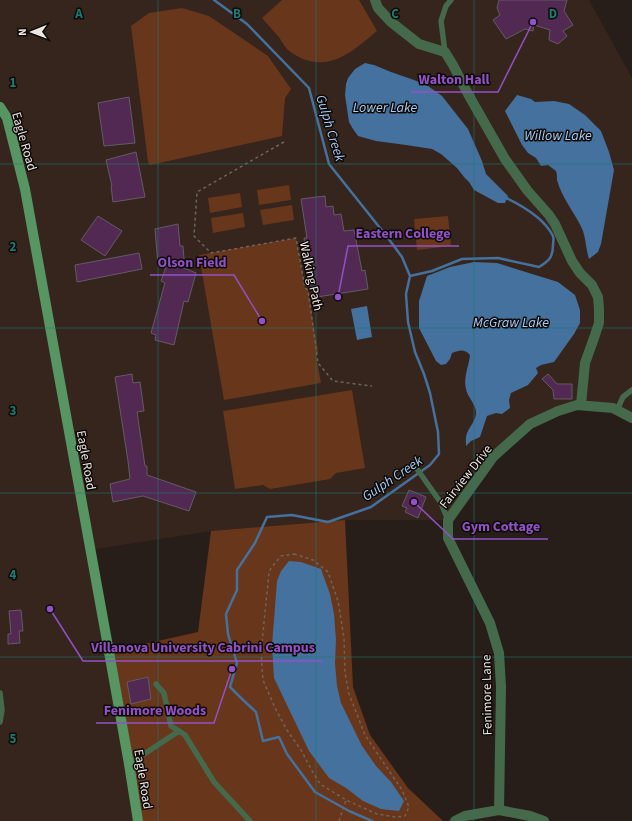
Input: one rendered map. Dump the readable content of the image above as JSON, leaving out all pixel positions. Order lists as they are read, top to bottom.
{
  "streets": {
    "street": ["Eagle Road", "Fairview Drive", "Fenimore Lane"],
    "path": ["Walking Path"]
  },
  "crossings": [
    ["Fairview Drive", "Fenimore Lane"]
  ],
  "water": [
    "Lower Lake",
    "Gulph Creek",
    "Willow Lake",
    "McGraw Lake"
  ],
  "places": [
    "Walton Hall",
    "Eastern College",
    "Olson Field",
    "Gym Cottage",
    "Villanova University Cabrini Campus",
    "Fenimore Woods"
  ],
  "north": "left",
  "grid": {
    "columns": [
      "A",
      "B",
      "C",
      "D"
    ],
    "rows": [
      "1",
      "2",
      "3",
      "4",
      "5"
    ]
  }
}
